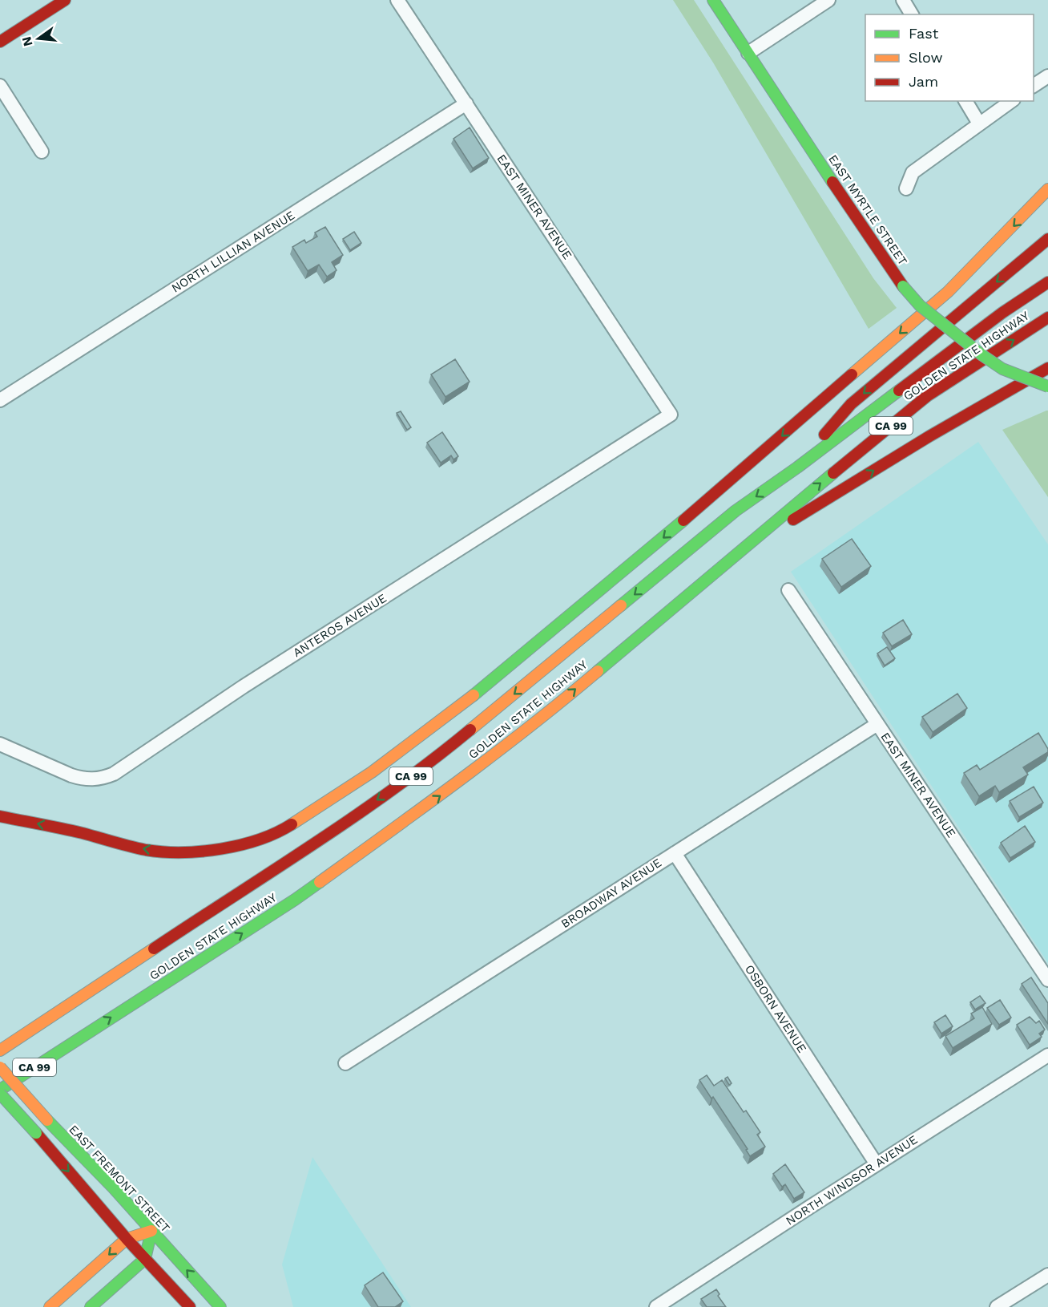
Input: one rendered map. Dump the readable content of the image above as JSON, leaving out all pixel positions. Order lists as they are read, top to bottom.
{
  "streets": {
    "main road": [
      "EAST MYRTLE STREET",
      "GOLDEN STATE HIGHWAY",
      "CA 99",
      "EAST FREMONT STREET"
    ],
    "street": [
      "EAST MINER AVENUE",
      "NORTH LILLIAN AVENUE",
      "ANTEROS AVENUE",
      "BROADWAY AVENUE",
      "OSBORN AVENUE",
      "NORTH WINDSOR AVENUE"
    ]
  },
  "crossings": [
    ["EAST MINER AVENUE", "NORTH LILLIAN AVENUE"],
    ["EAST MINER AVENUE", "ANTEROS AVENUE"],
    ["EAST MINER AVENUE", "BROADWAY AVENUE"],
    ["BROADWAY AVENUE", "OSBORN AVENUE"],
    ["OSBORN AVENUE", "NORTH WINDSOR AVENUE"]
  ],
  "legend": ["Fast", "Slow", "Jam"],
  "north": "left"
}
